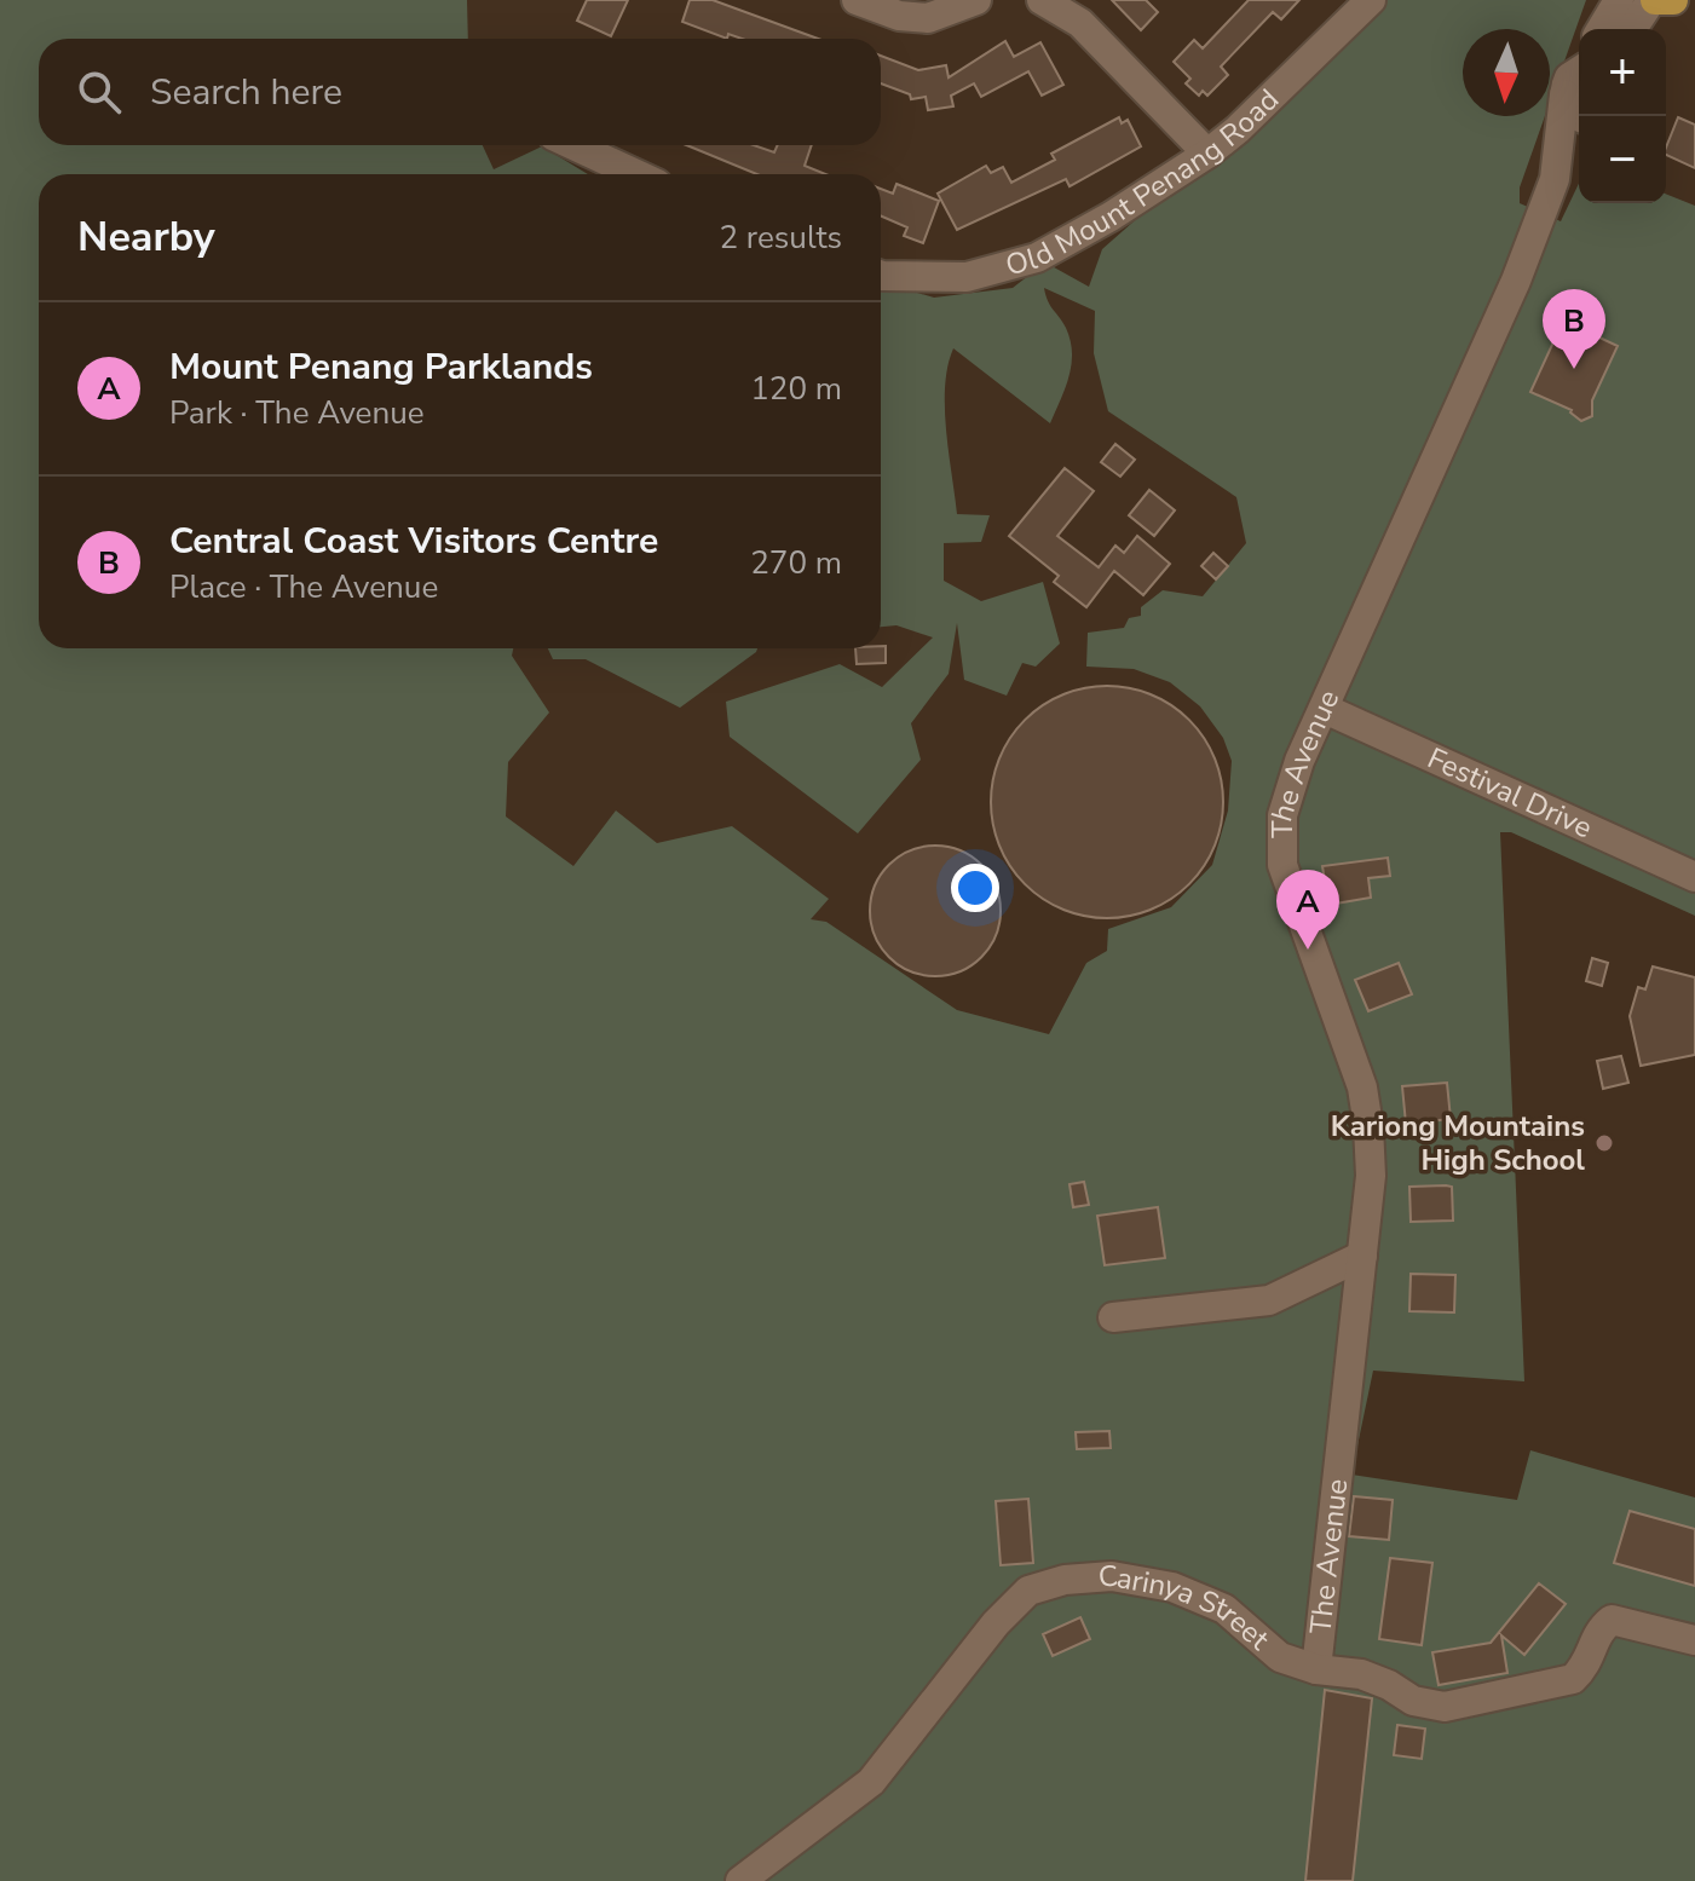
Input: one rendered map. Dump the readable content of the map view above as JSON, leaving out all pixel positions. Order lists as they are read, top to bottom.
{
  "streets": {
    "street": [
      "Old Mount Penang Road",
      "The Avenue",
      "Festival Drive",
      "Carinya Street"
    ]
  },
  "crossings": [
    ["The Avenue", "Festival Drive"],
    ["The Avenue", "Carinya Street"]
  ],
  "places": ["Kariong Mountains High School"],
  "north": "bottom",
  "page": {
    "map_buttons": ["+", "−"],
    "search": "Search here",
    "heading": ["Nearby", "2 results"],
    "pins": ["B", "A"],
    "list": [
      {
        "mark": "A",
        "name": "Mount Penang Parklands",
        "note": "Park · The Avenue",
        "value": "120 m"
      },
      {
        "mark": "B",
        "name": "Central Coast Visitors Centre",
        "note": "Place · The Avenue",
        "value": "270 m"
      }
    ]
  }
}
